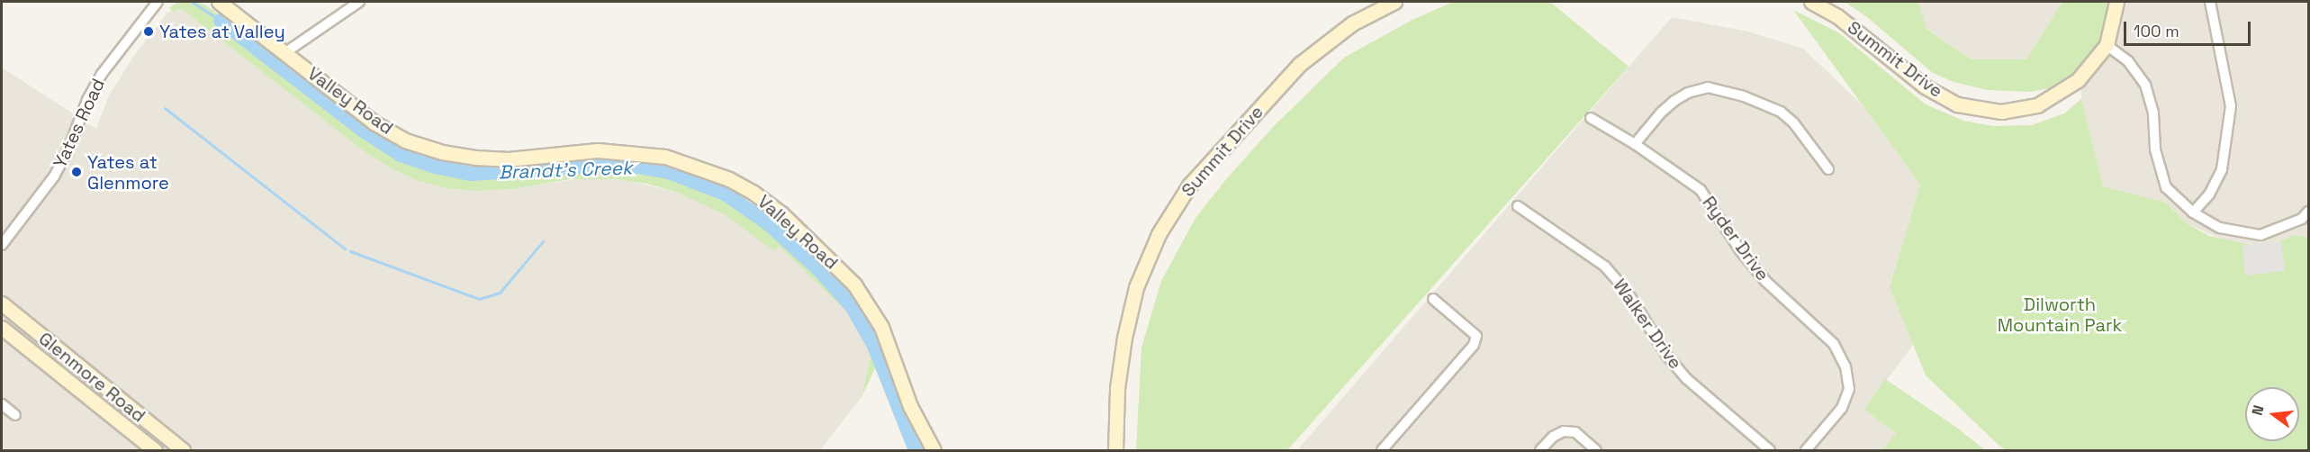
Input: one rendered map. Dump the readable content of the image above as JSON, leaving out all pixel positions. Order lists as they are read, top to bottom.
{
  "streets": {
    "street": [
      "Summit Drive",
      "Valley Road",
      "Yates Road",
      "Ryder Drive",
      "Walker Drive",
      "Glenmore Road"
    ]
  },
  "water": ["Brandt's Creek"],
  "parks": ["Dilworth Mountain Park"],
  "places": ["Yates at Valley", "Yates at Glenmore"],
  "scale_bar": "100 m",
  "north": "left"
}
